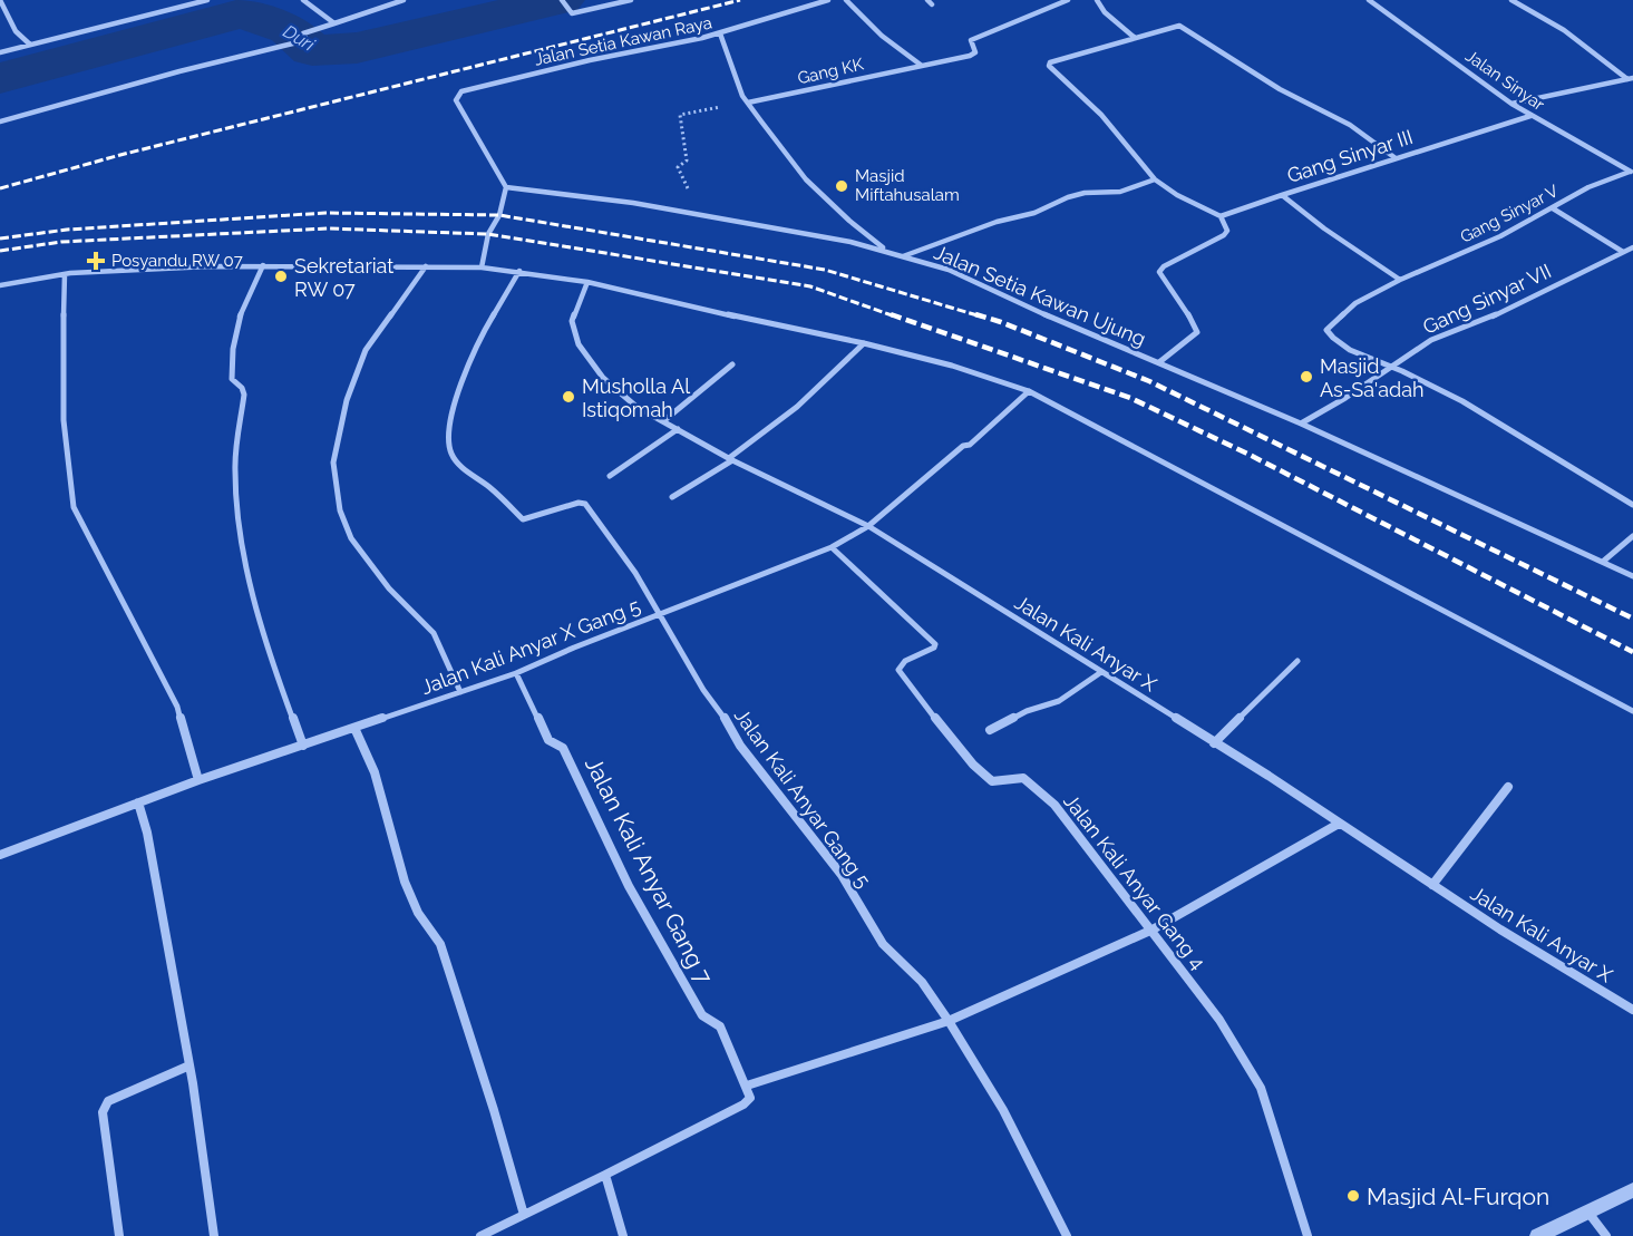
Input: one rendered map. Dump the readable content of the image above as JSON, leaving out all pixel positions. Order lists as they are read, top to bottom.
{
  "streets": {
    "street": [
      "Jalan Setia Kawan Raya",
      "Gang KK",
      "Jalan Sinyar",
      "Gang Sinyar III",
      "Gang Sinyar V",
      "Jalan Setia Kawan Ujung",
      "Gang Sinyar VII",
      "Jalan Kali Anyar X",
      "Jalan Kali Anyar X Gang 5",
      "Jalan Kali Anyar Gang 5",
      "Jalan Kali Anyar Gang 7",
      "Jalan Kali Anyar Gang 4"
    ]
  },
  "crossings": [
    ["Jalan Setia Kawan Raya", "Jalan Setia Kawan Ujung"],
    ["Jalan Sinyar", "Gang Sinyar III"],
    ["Jalan Sinyar", "Gang Sinyar V"],
    ["Gang Sinyar III", "Gang Sinyar V"],
    ["Jalan Setia Kawan Ujung", "Gang Sinyar VII"],
    ["Jalan Kali Anyar X", "Jalan Kali Anyar X Gang 5"],
    ["Jalan Kali Anyar X Gang 5", "Jalan Kali Anyar Gang 5"],
    ["Jalan Kali Anyar X Gang 5", "Jalan Kali Anyar Gang 7"],
    ["Jalan Kali Anyar X Gang 5", "Jalan Kali Anyar Gang 4"]
  ],
  "water": ["Duri"],
  "places": {
    "other": [
      "Masjid Miftahusalam",
      "Sekretariat RW 07",
      "Masjid As-Sa'adah",
      "Musholla Al Istiqomah",
      "Masjid Al-Furqon"
    ],
    "health": ["Posyandu RW 07"]
  }
}
